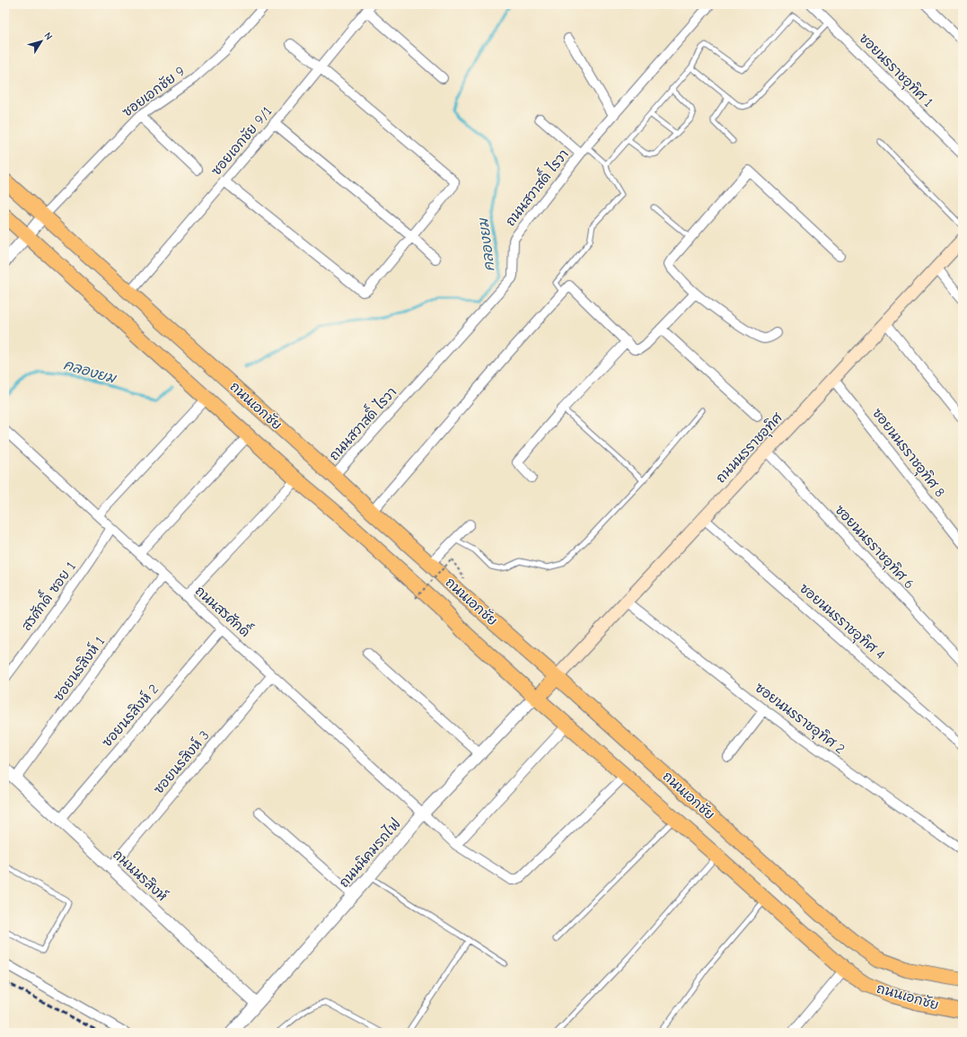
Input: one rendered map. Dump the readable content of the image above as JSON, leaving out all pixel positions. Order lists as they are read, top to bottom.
{
  "streets": {
    "main road": ["ถนนเอกชัย", "ถนนนรราชอุทิศ"],
    "street": [
      "ซอยนรราชอุทิศ 1",
      "ซอยเอกชัย 9",
      "ซอยเอกชัย 9/1",
      "ถนนสวาสดิ์ ไรวา",
      "ซอยนนรราชอุทิศ 8",
      "ซอยนนรราชอุทิศ 6",
      "สรศักดิ์ ซอย 1",
      "ถนนสรศักดิ์",
      "ซอยนนรราชอุทิศ 4",
      "ซอยนรสิงห์ 1",
      "ซอยนรสิงห์ 2",
      "ซอยนนรราชอุทิศ 2",
      "ซอยนรสิงห์ 3",
      "ถนนนิคมรถไฟ",
      "ถนนนรสิงห์"
    ]
  },
  "crossings": [
    ["ซอยเอกชัย 9", "ถนนเอกชัย"],
    ["ซอยเอกชัย 9/1", "ถนนเอกชัย"],
    ["ถนนสวาสดิ์ ไรวา", "ถนนเอกชัย"],
    ["ถนนเอกชัย", "ถนนนรราชอุทิศ"],
    ["ถนนเอกชัย", "ถนนสรศักดิ์"],
    ["ถนนเอกชัย", "ถนนนิคมรถไฟ"],
    ["ถนนนรราชอุทิศ", "ซอยนนรราชอุทิศ 8"],
    ["ถนนนรราชอุทิศ", "ซอยนนรราชอุทิศ 6"],
    ["ถนนนรราชอุทิศ", "ซอยนนรราชอุทิศ 4"],
    ["ถนนนรราชอุทิศ", "ซอยนนรราชอุทิศ 2"],
    ["สรศักดิ์ ซอย 1", "ถนนสรศักดิ์"],
    ["ถนนสรศักดิ์", "ซอยนรสิงห์ 1"],
    ["ถนนสรศักดิ์", "ซอยนรสิงห์ 2"],
    ["ถนนสรศักดิ์", "ซอยนรสิงห์ 3"],
    ["ถนนสรศักดิ์", "ถนนนิคมรถไฟ"],
    ["ซอยนรสิงห์ 1", "ถนนนรสิงห์"],
    ["ซอยนรสิงห์ 2", "ถนนนรสิงห์"],
    ["ซอยนรสิงห์ 3", "ถนนนรสิงห์"],
    ["ถนนนิคมรถไฟ", "ถนนนรสิงห์"]
  ],
  "water": ["คลองยม"],
  "north": "top right"
}
